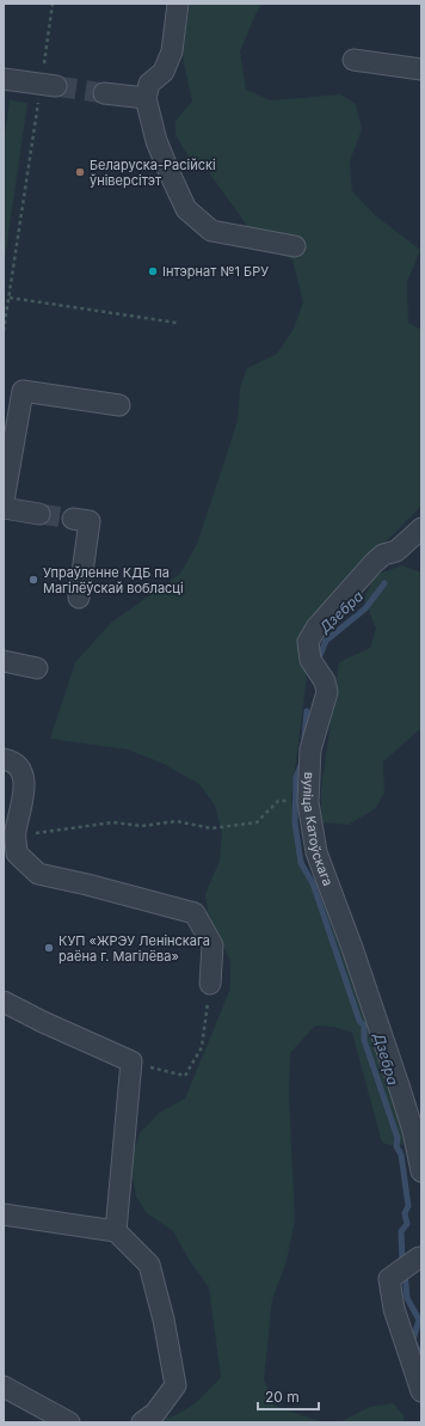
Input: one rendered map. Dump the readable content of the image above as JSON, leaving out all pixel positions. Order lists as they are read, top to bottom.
{
  "streets": {
    "street": ["вуліца Катоўскага"]
  },
  "water": ["Дзебра"],
  "places": [
    "Беларуска-Расійскі ўніверсітэт",
    "Інтэрнат №1 БРУ",
    "Упраўленне КДБ па Магілёўскай вобласці",
    "КУП «ЖРЭУ Ленінскага раёна г. Магілёва»"
  ],
  "scale_bar": "20 m"
}
